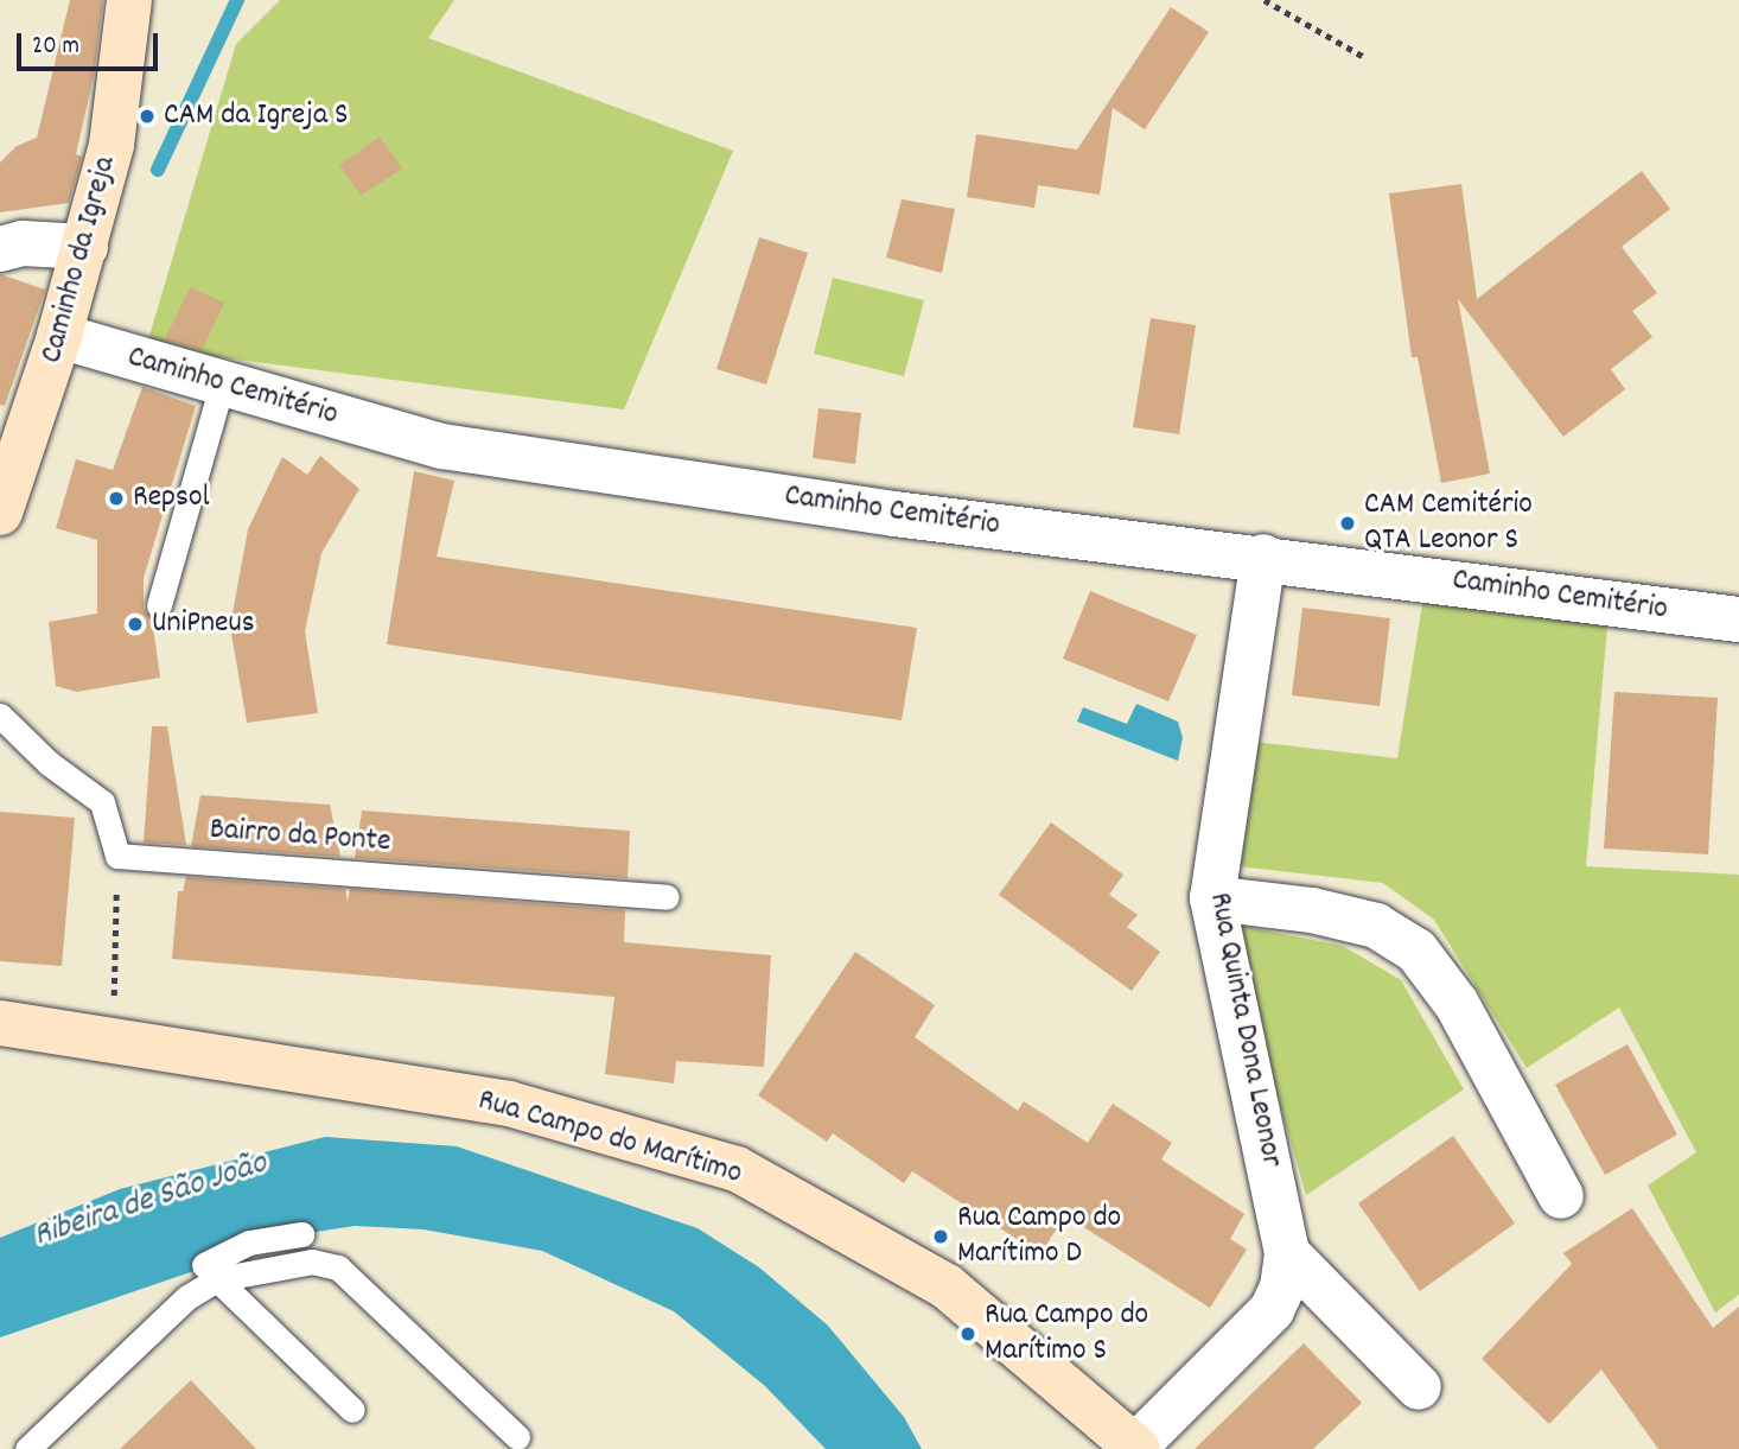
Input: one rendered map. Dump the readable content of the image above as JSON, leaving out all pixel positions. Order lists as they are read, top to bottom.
{
  "streets": {
    "main road": ["Caminho da Igreja", "Rua Campo do Marítimo"],
    "street": ["Caminho Cemitério", "Rua Quinta Dona Leonor"],
    "lane": ["Bairro da Ponte"]
  },
  "crossings": [
    ["Caminho da Igreja", "Caminho Cemitério"],
    ["Caminho Cemitério", "Rua Quinta Dona Leonor"],
    ["Rua Quinta Dona Leonor", "Rua Campo do Marítimo"]
  ],
  "water": ["Ribeira de São João"],
  "places": [
    "CAM da Igreja S",
    "Repsol",
    "CAM Cemitério QTA Leonor S",
    "UniPneus",
    "Rua Campo do Marítimo D",
    "Rua Campo do Marítimo S"
  ],
  "scale_bar": "20 m"
}
